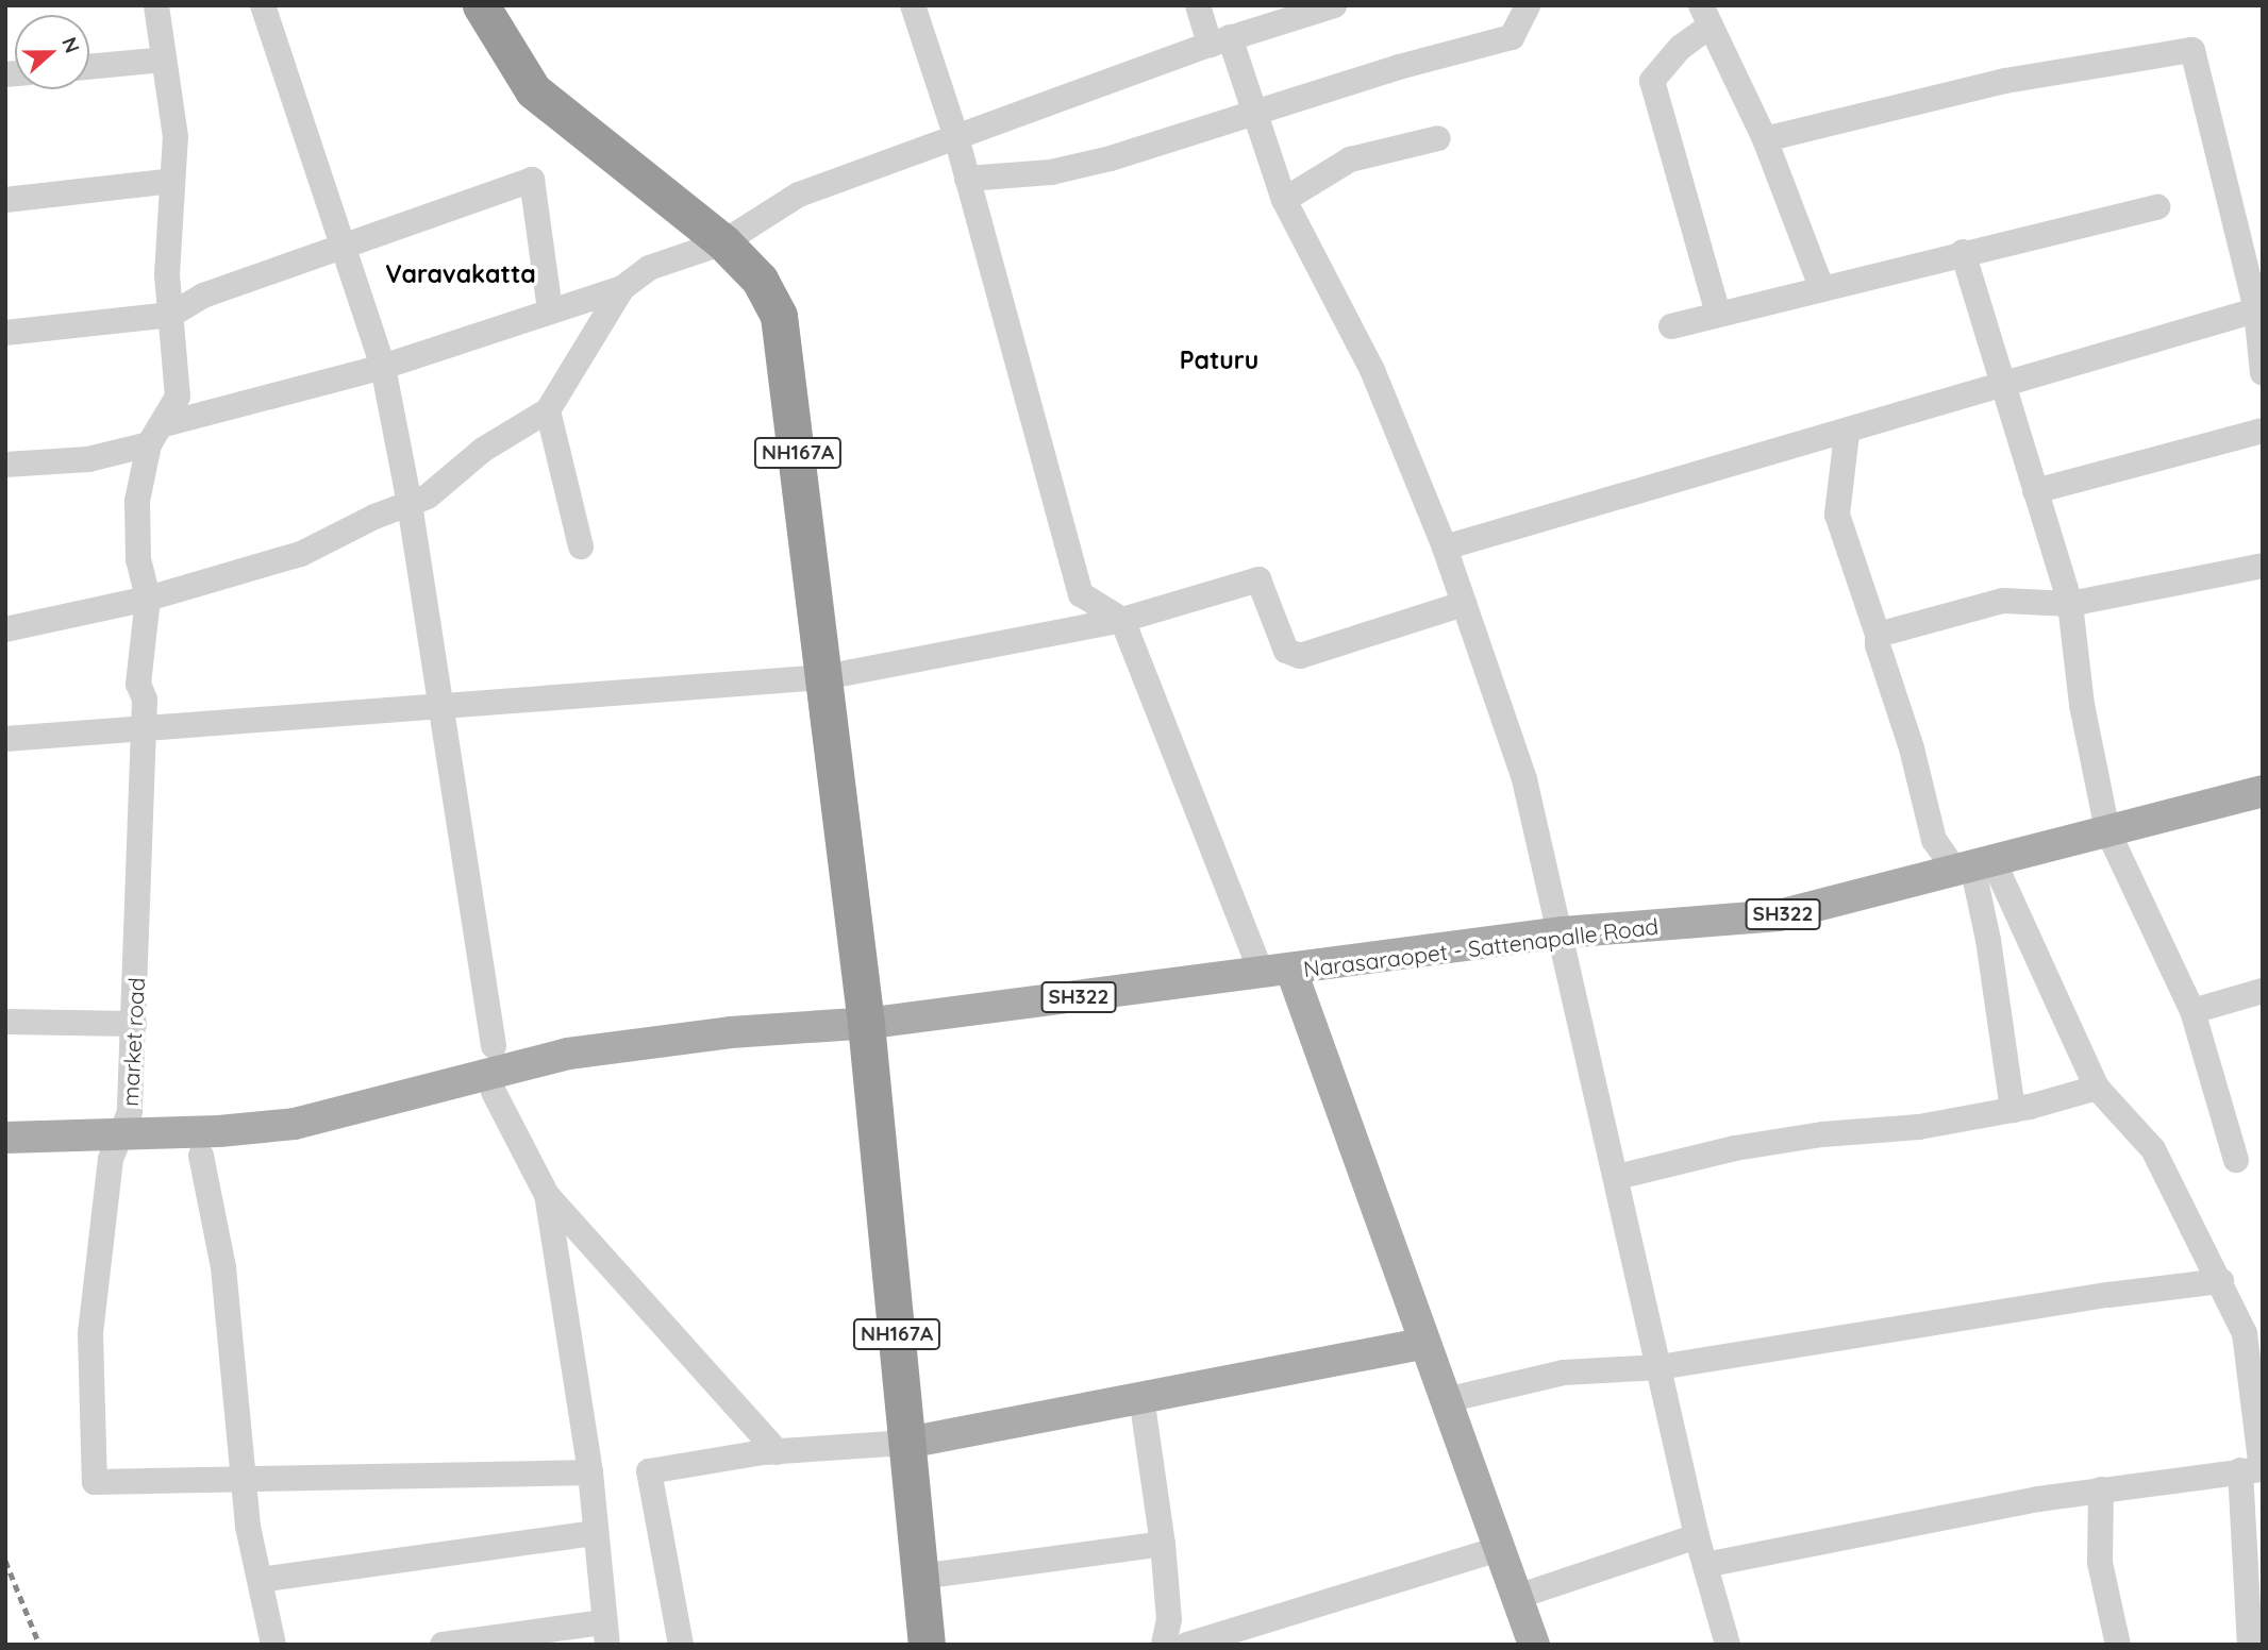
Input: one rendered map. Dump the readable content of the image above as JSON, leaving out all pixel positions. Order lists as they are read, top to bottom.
{
  "streets": {
    "highway": ["NH167A"],
    "main road": ["SH322", "Narasaraopet - Sattenapalle Road"],
    "street": ["market road"]
  },
  "crossings": [
    ["NH167A", "Narasaraopet - Sattenapalle Road"]
  ],
  "districts": ["Varavakatta", "Paturu"],
  "north": "right"
}
